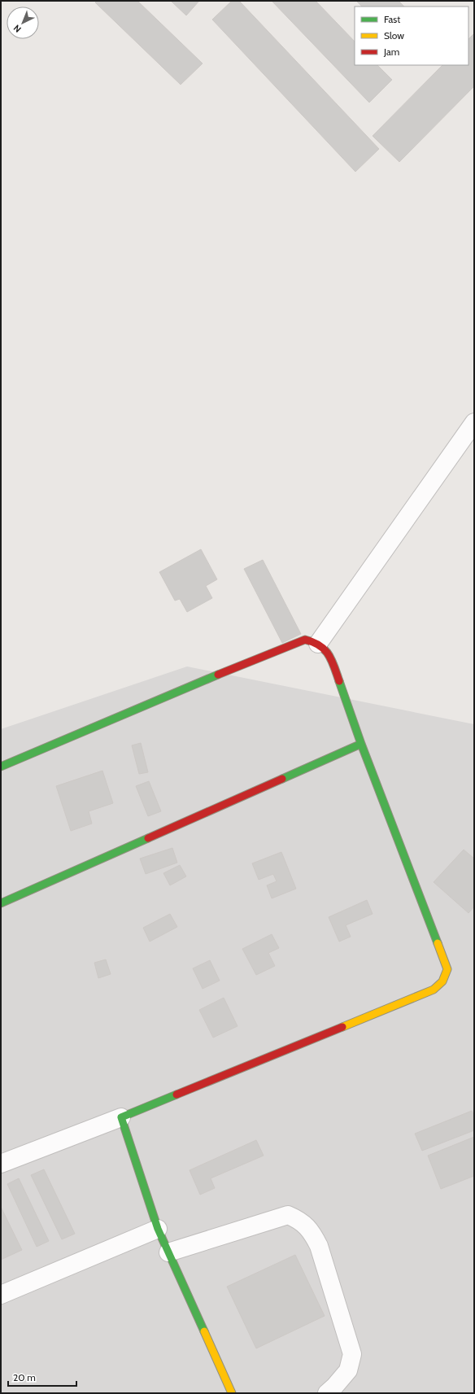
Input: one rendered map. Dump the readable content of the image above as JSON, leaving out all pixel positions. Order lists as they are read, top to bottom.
{
  "legend": ["Fast", "Slow", "Jam"],
  "scale_bar": "20 m",
  "north": "bottom left"
}
